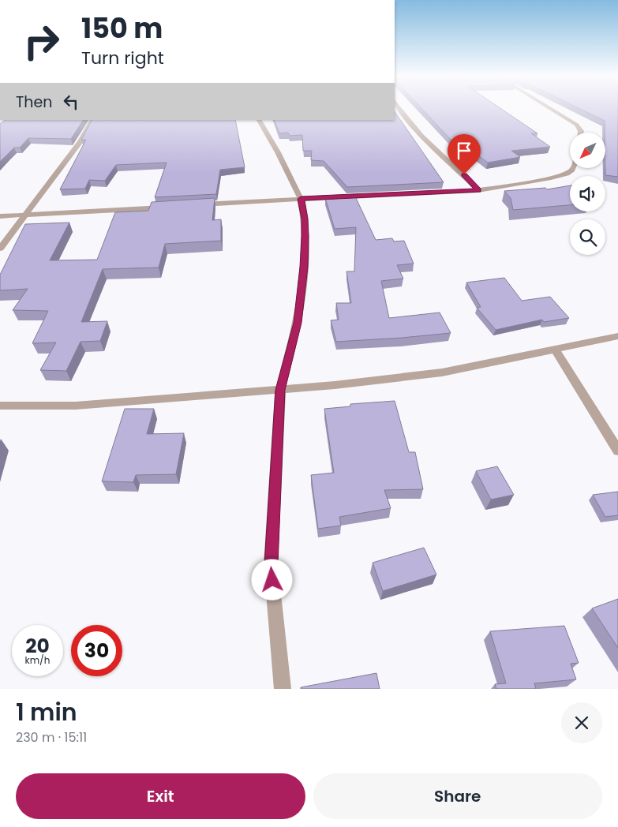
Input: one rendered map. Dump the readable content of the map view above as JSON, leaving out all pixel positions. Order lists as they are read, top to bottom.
{
  "north": "bottom left",
  "page": {
    "turn": ["150 m", "Turn right"],
    "then": "Then",
    "speed": "20 km/h",
    "limit": "30",
    "heading": ["1 min", "230 m · 15:11"],
    "buttons": ["Exit", "Share"]
  }
}
